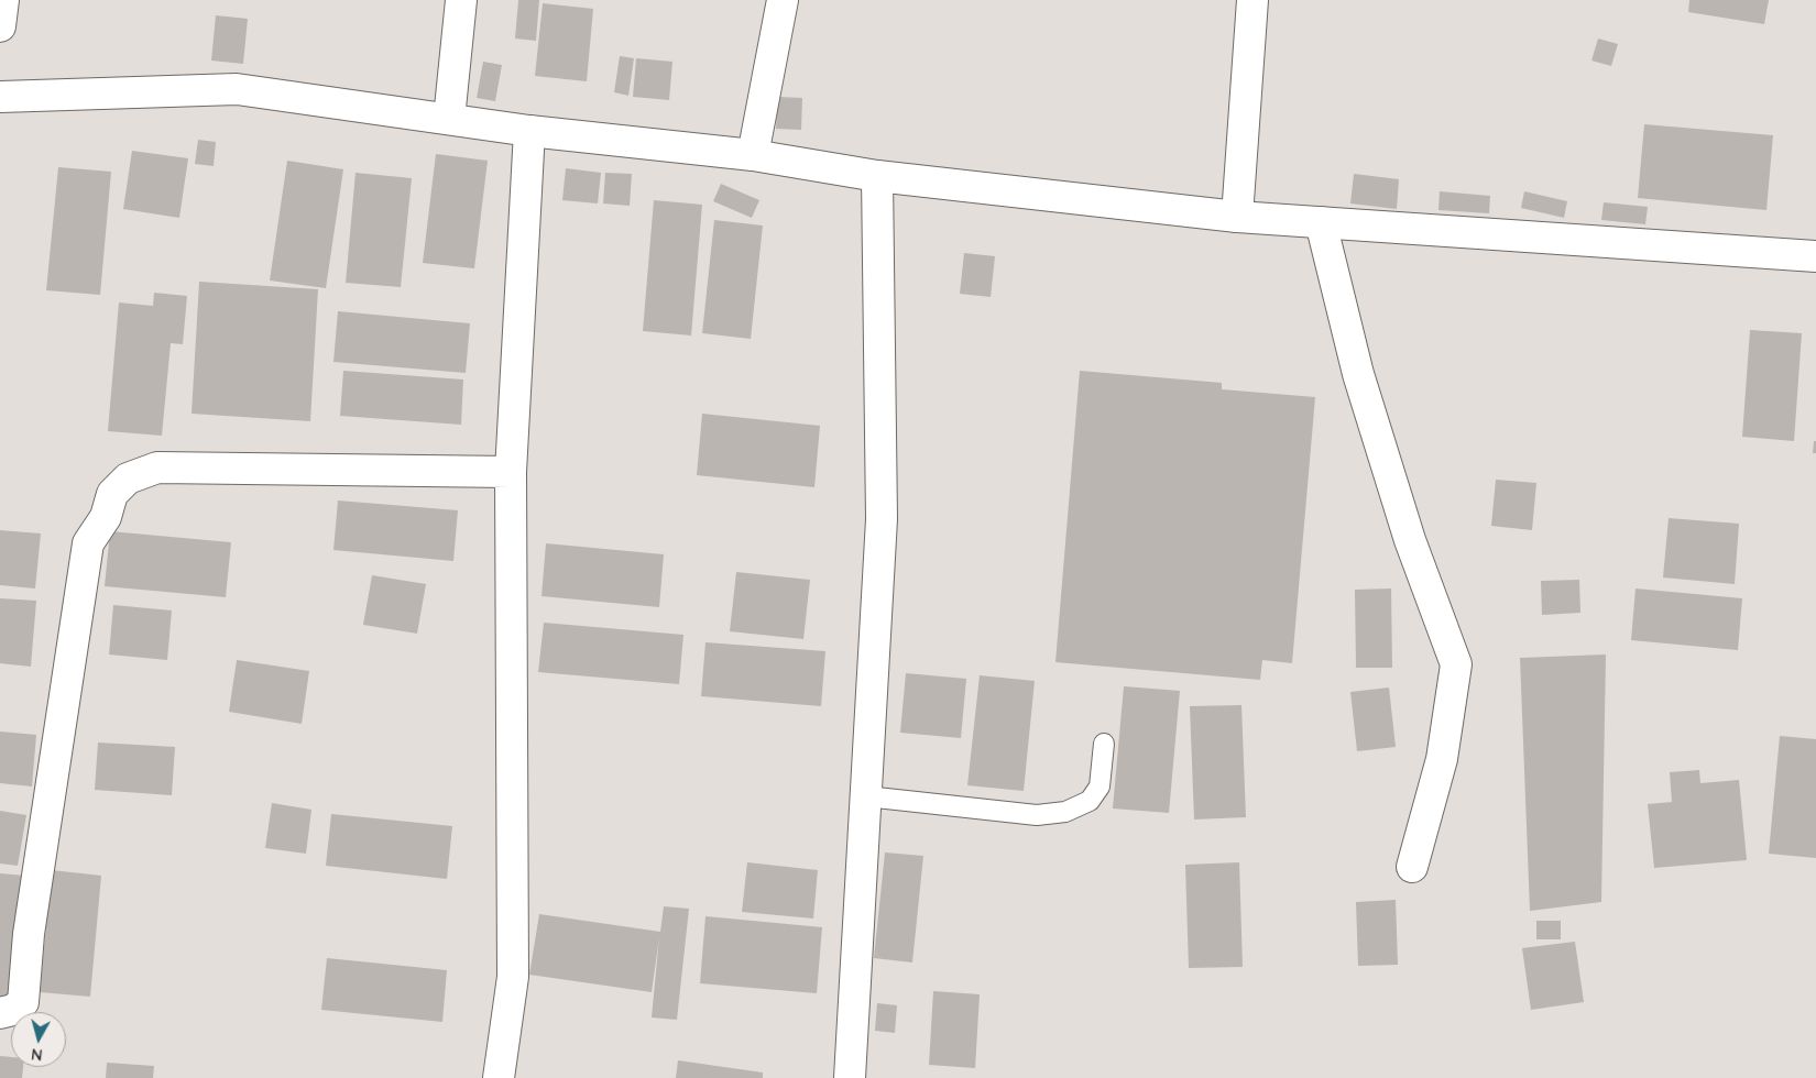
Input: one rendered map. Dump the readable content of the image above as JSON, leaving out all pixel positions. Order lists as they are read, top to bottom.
{
  "north": "bottom"
}
